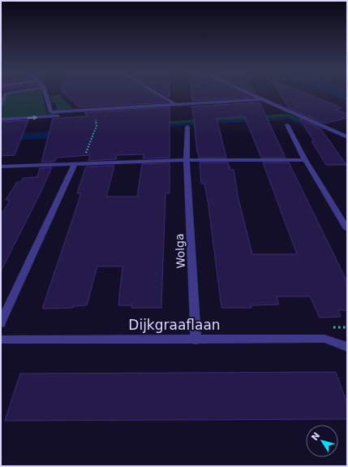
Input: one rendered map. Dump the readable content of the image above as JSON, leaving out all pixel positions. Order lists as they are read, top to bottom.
{
  "streets": {
    "street": ["Wolga", "Dijkgraaflaan"]
  },
  "crossings": [
    ["Wolga", "Dijkgraaflaan"]
  ],
  "north": "top left"
}
